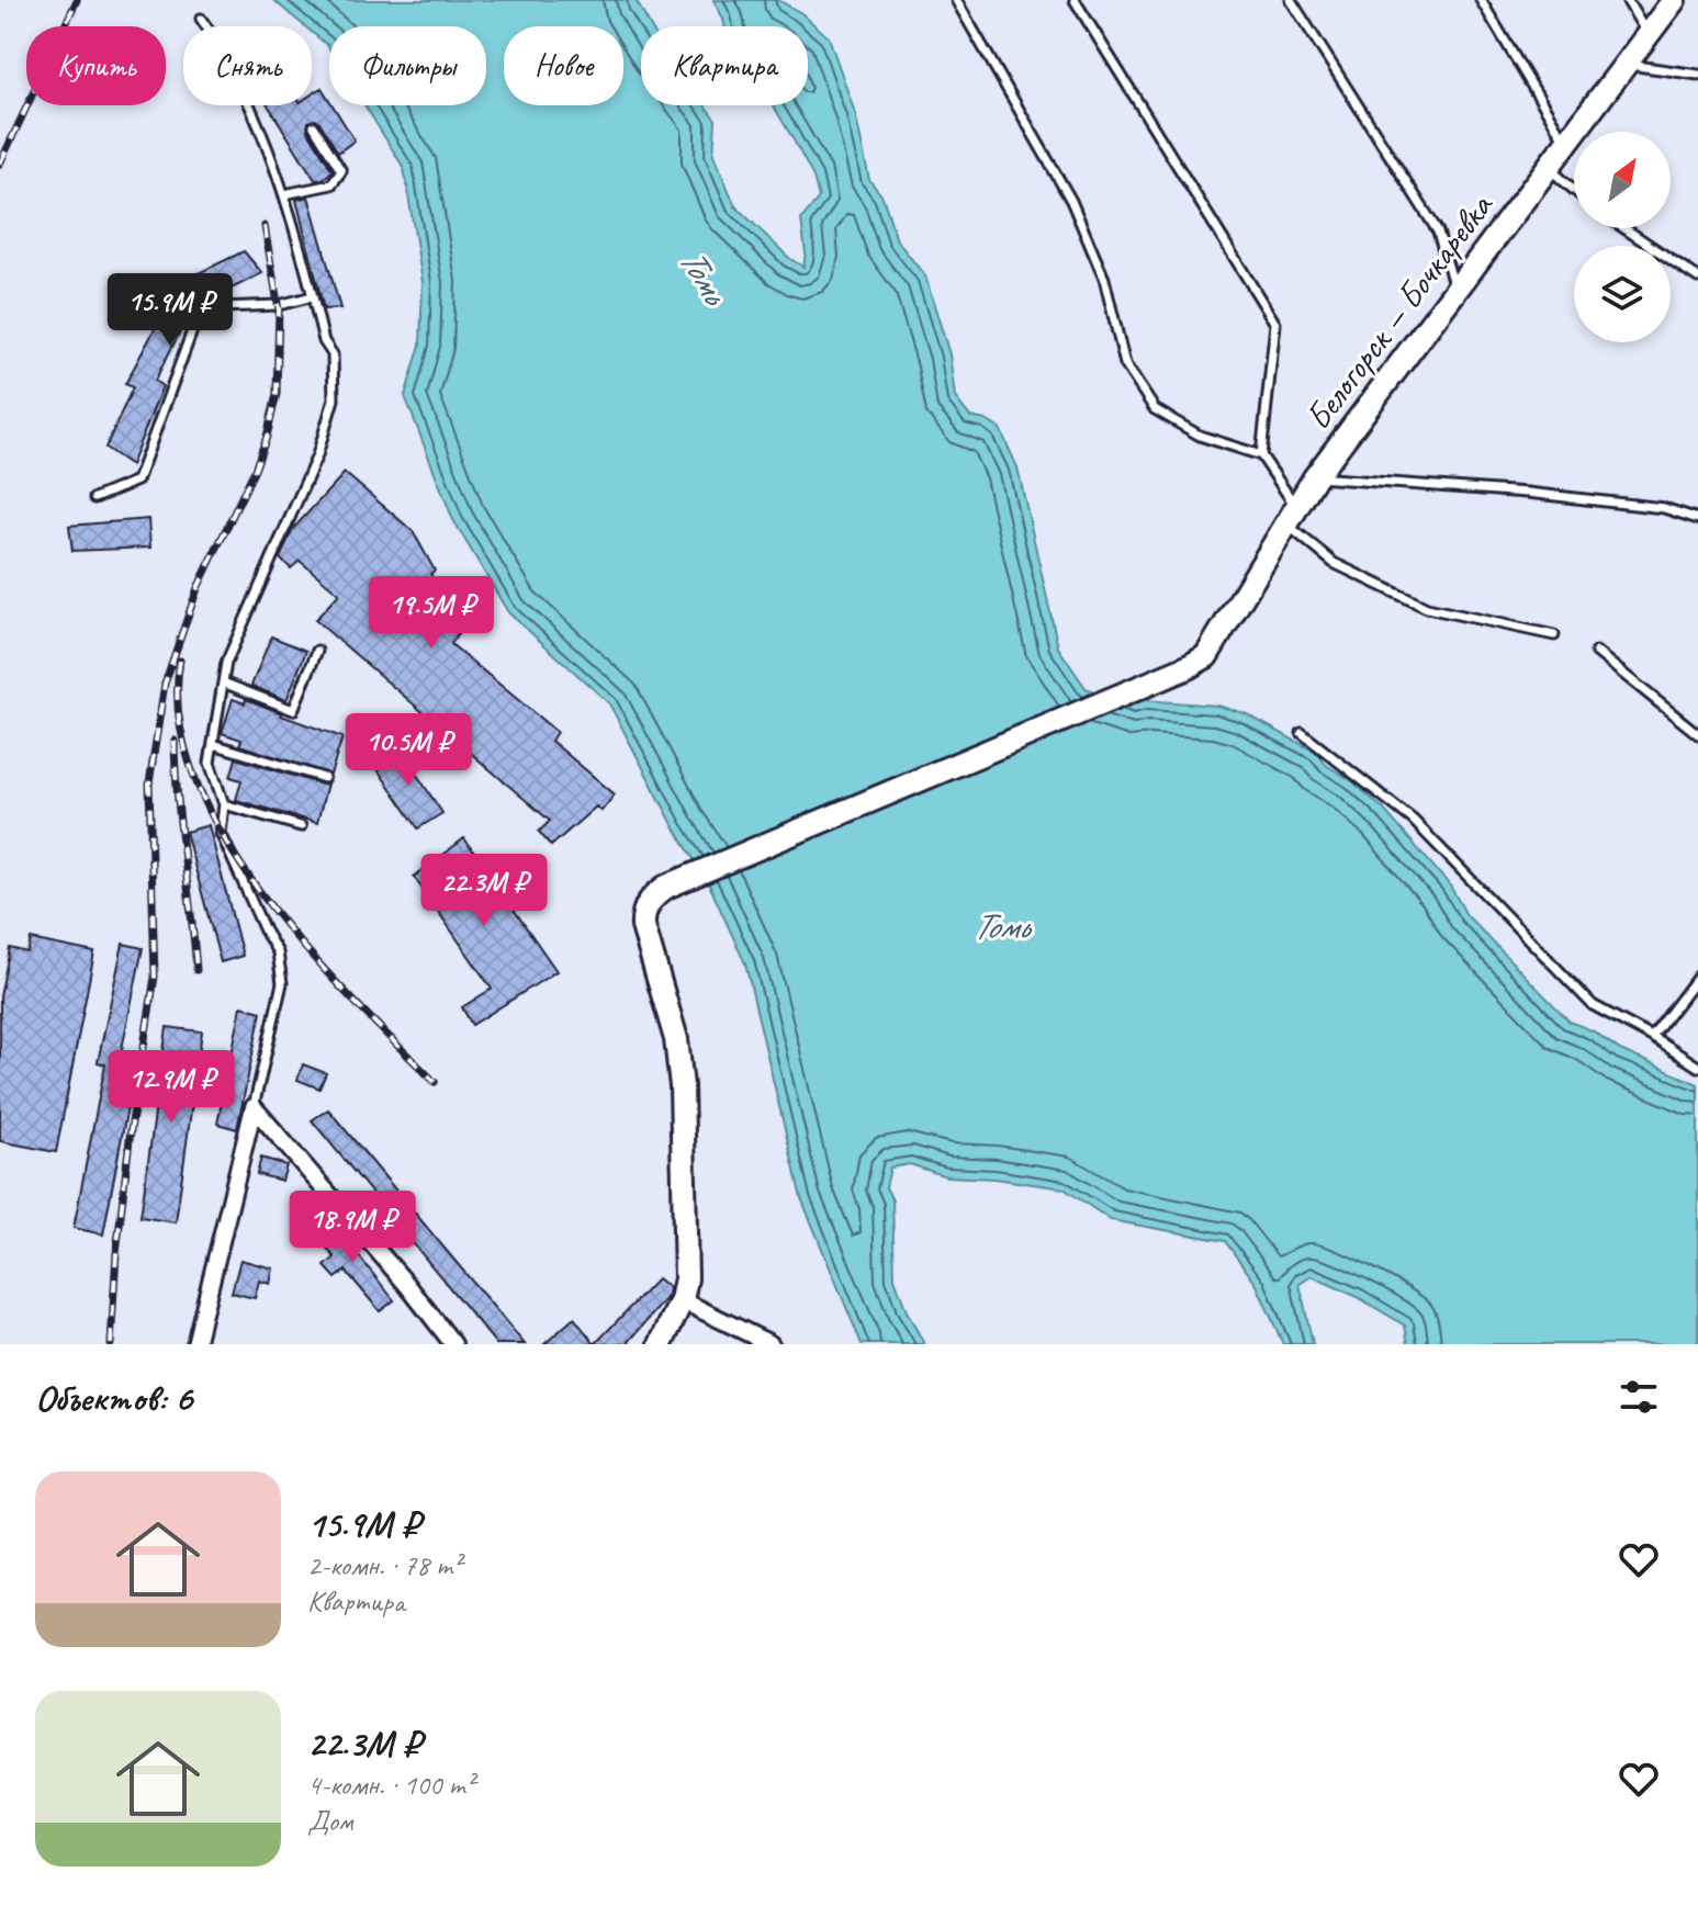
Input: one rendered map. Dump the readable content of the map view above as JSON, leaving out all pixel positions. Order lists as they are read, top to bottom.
{
  "streets": {
    "main road": ["Белогорск — Бочкаревка"]
  },
  "water": ["Томь"],
  "north": "top right",
  "page": {
    "chip": [
      "Купить",
      "Снять",
      "Фильтры",
      "Новое",
      "Квартира"
    ],
    "price": [
      "15.9M ₽",
      "19.5M ₽",
      "10.5M ₽",
      "22.3M ₽",
      "12.9M ₽",
      "18.9M ₽"
    ],
    "heading": "Объектов: 6",
    "list": [
      {
        "name": "15.9M ₽",
        "note": "2-комн. · 78 m² · Квартира"
      },
      {
        "name": "22.3M ₽",
        "note": "4-комн. · 100 m² · Дом"
      }
    ]
  }
}
